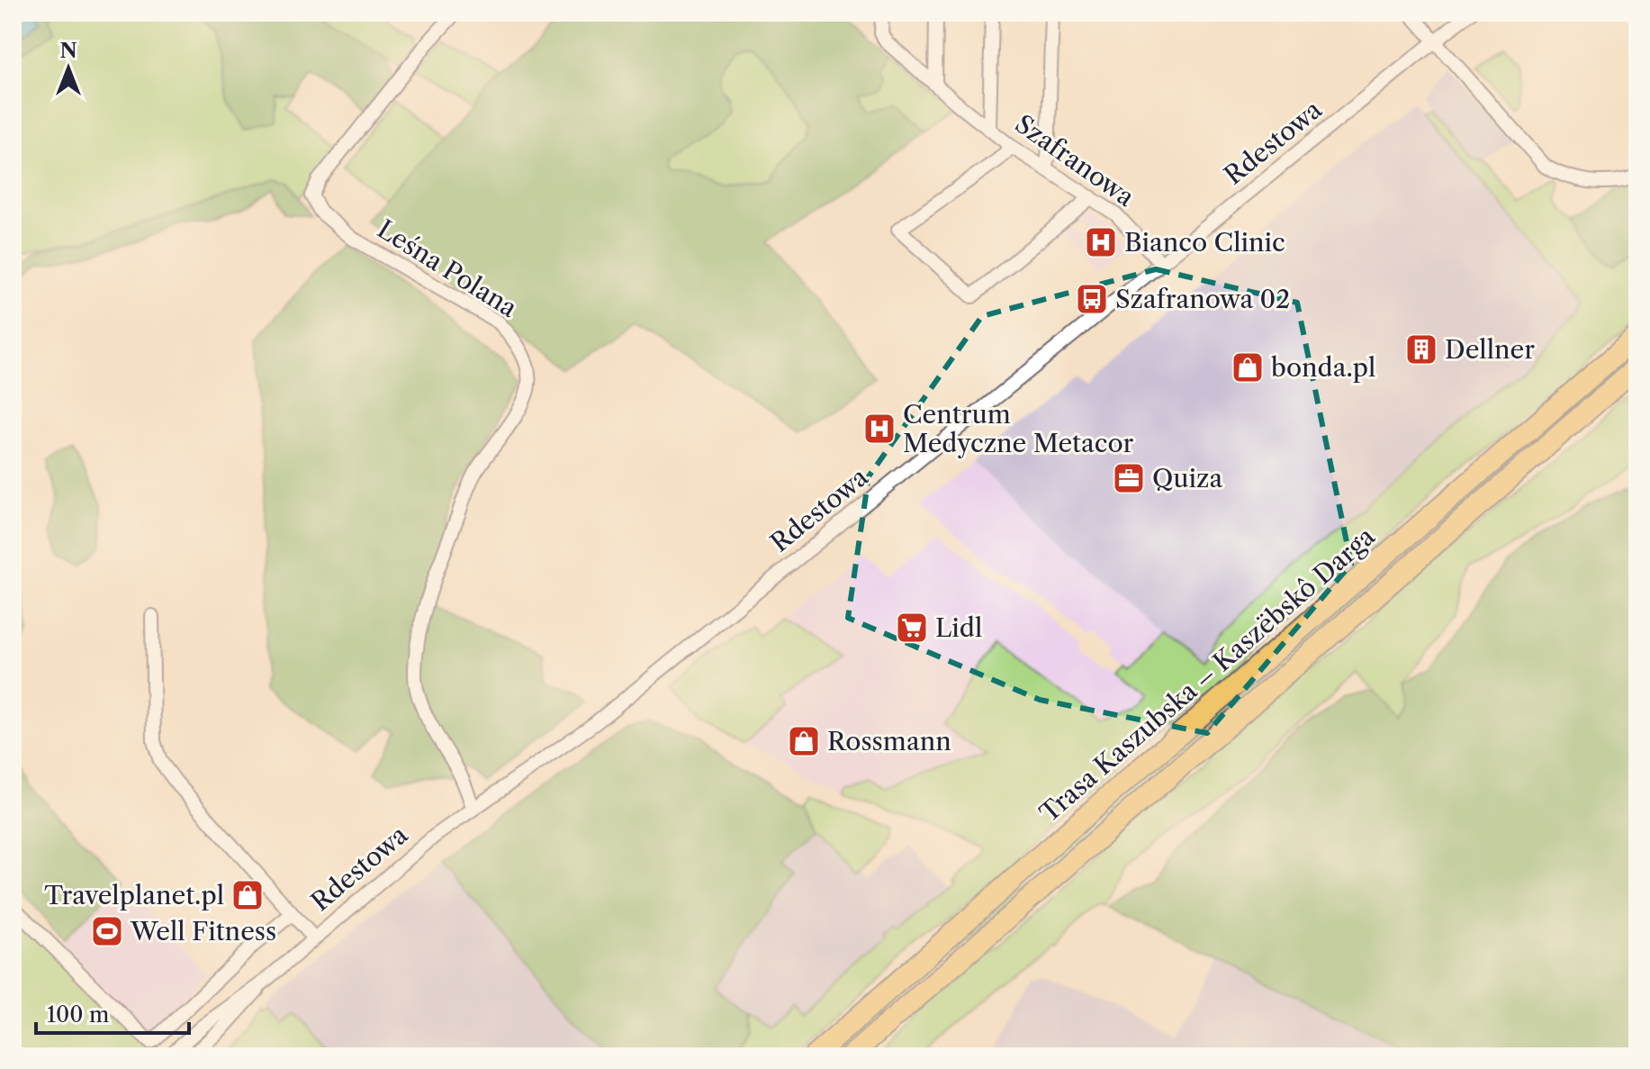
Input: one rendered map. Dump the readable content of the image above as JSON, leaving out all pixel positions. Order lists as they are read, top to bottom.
{
  "streets": {
    "highway": ["Trasa Kaszubska – Kaszëbskô Darga"],
    "street": ["Rdestowa", "Szafranowa", "Leśna Polana"]
  },
  "crossings": [
    ["Rdestowa", "Szafranowa"],
    ["Rdestowa", "Leśna Polana"]
  ],
  "places": {
    "hospital": ["Bianco Clinic", "Centrum Medyczne Metacor"],
    "bus stop": ["Szafranowa 02"],
    "building": ["Dellner"],
    "shop": ["bonda.pl", "Rossmann", "Travelplanet.pl"],
    "office": ["Quiza"],
    "supermarket": ["Lidl"],
    "sports": ["Well Fitness"]
  },
  "scale_bar": "100 m",
  "north": "top"
}
